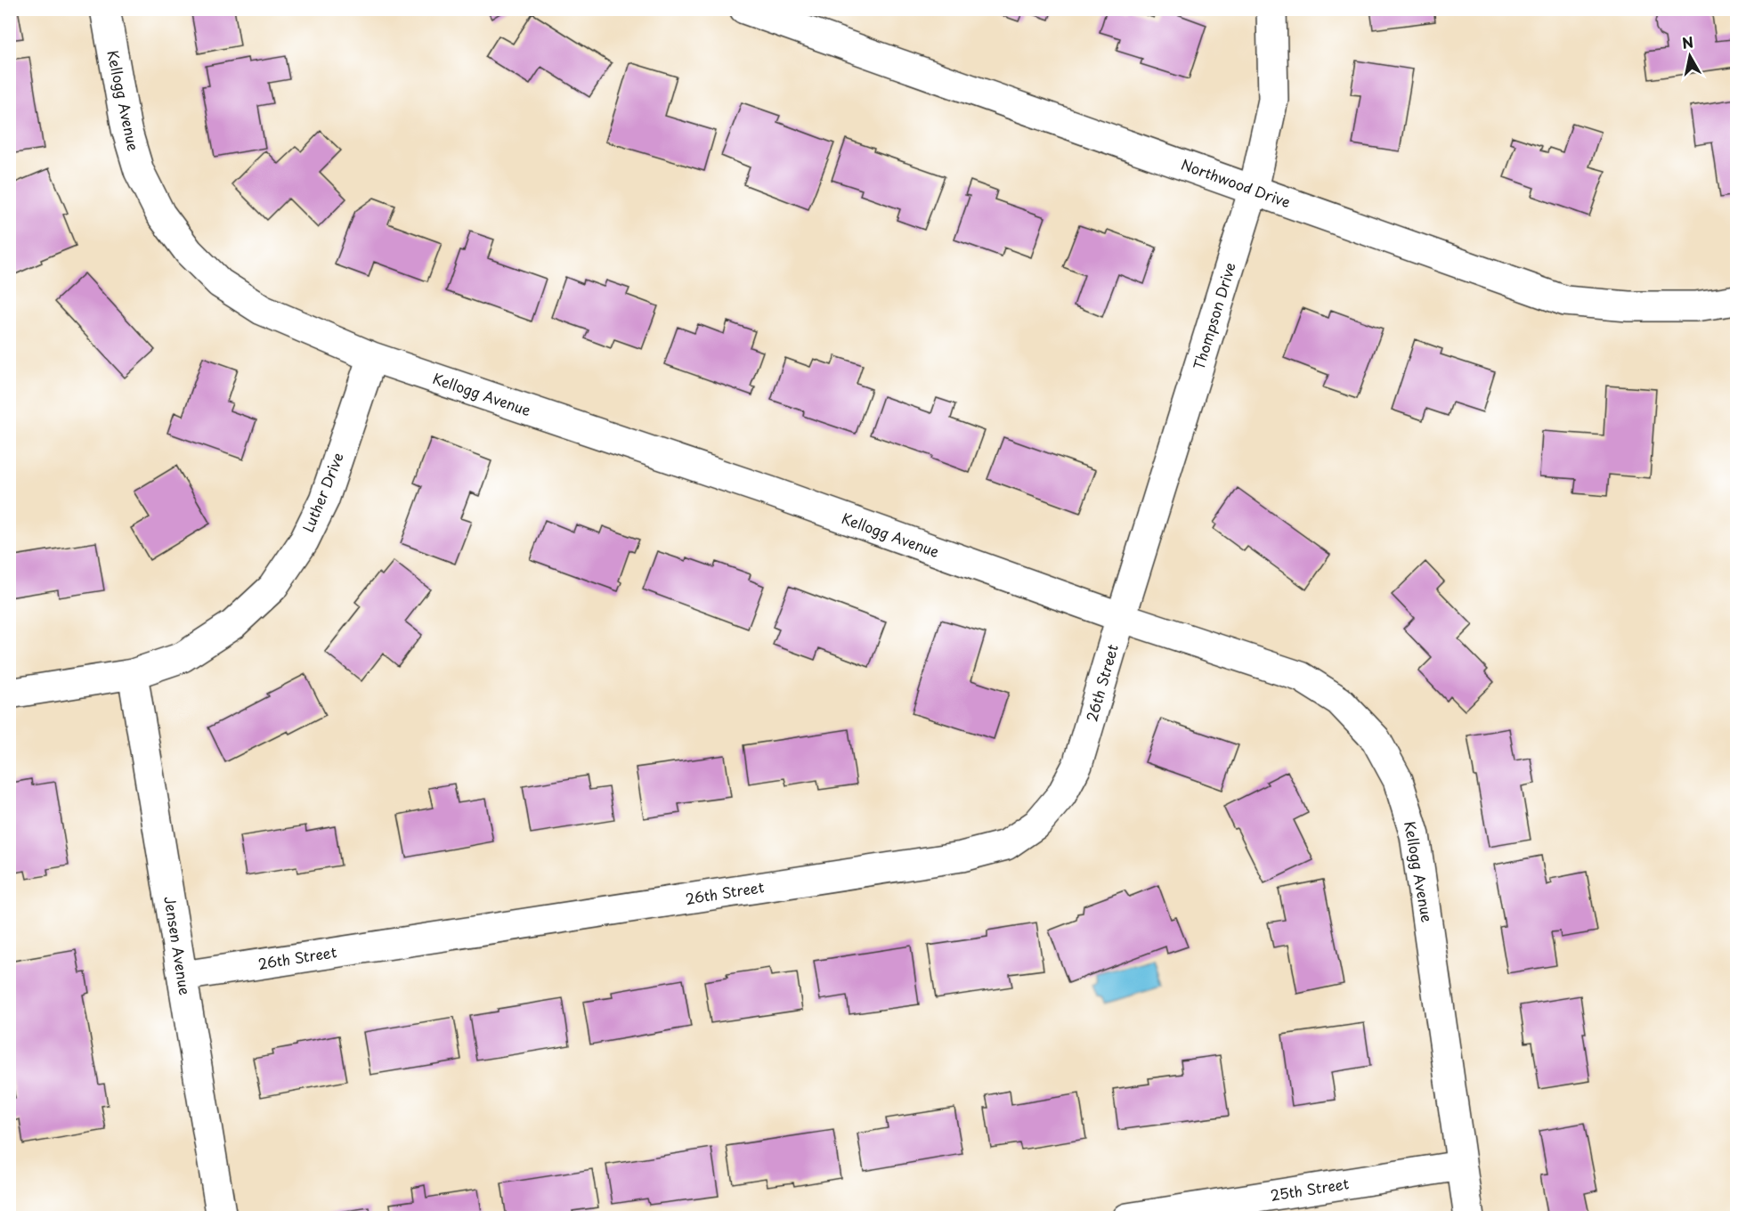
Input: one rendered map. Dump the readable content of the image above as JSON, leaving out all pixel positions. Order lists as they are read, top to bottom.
{
  "streets": {
    "street": [
      "Kellogg Avenue",
      "Northwood Drive",
      "Thompson Drive",
      "Luther Drive",
      "26th Street",
      "Jensen Avenue",
      "25th Street"
    ]
  },
  "crossings": [
    ["Kellogg Avenue", "Thompson Drive"],
    ["Kellogg Avenue", "Luther Drive"],
    ["Kellogg Avenue", "26th Street"],
    ["Kellogg Avenue", "25th Street"],
    ["Northwood Drive", "Thompson Drive"],
    ["Thompson Drive", "26th Street"],
    ["Luther Drive", "Jensen Avenue"],
    ["26th Street", "Jensen Avenue"]
  ],
  "north": "top"
}
